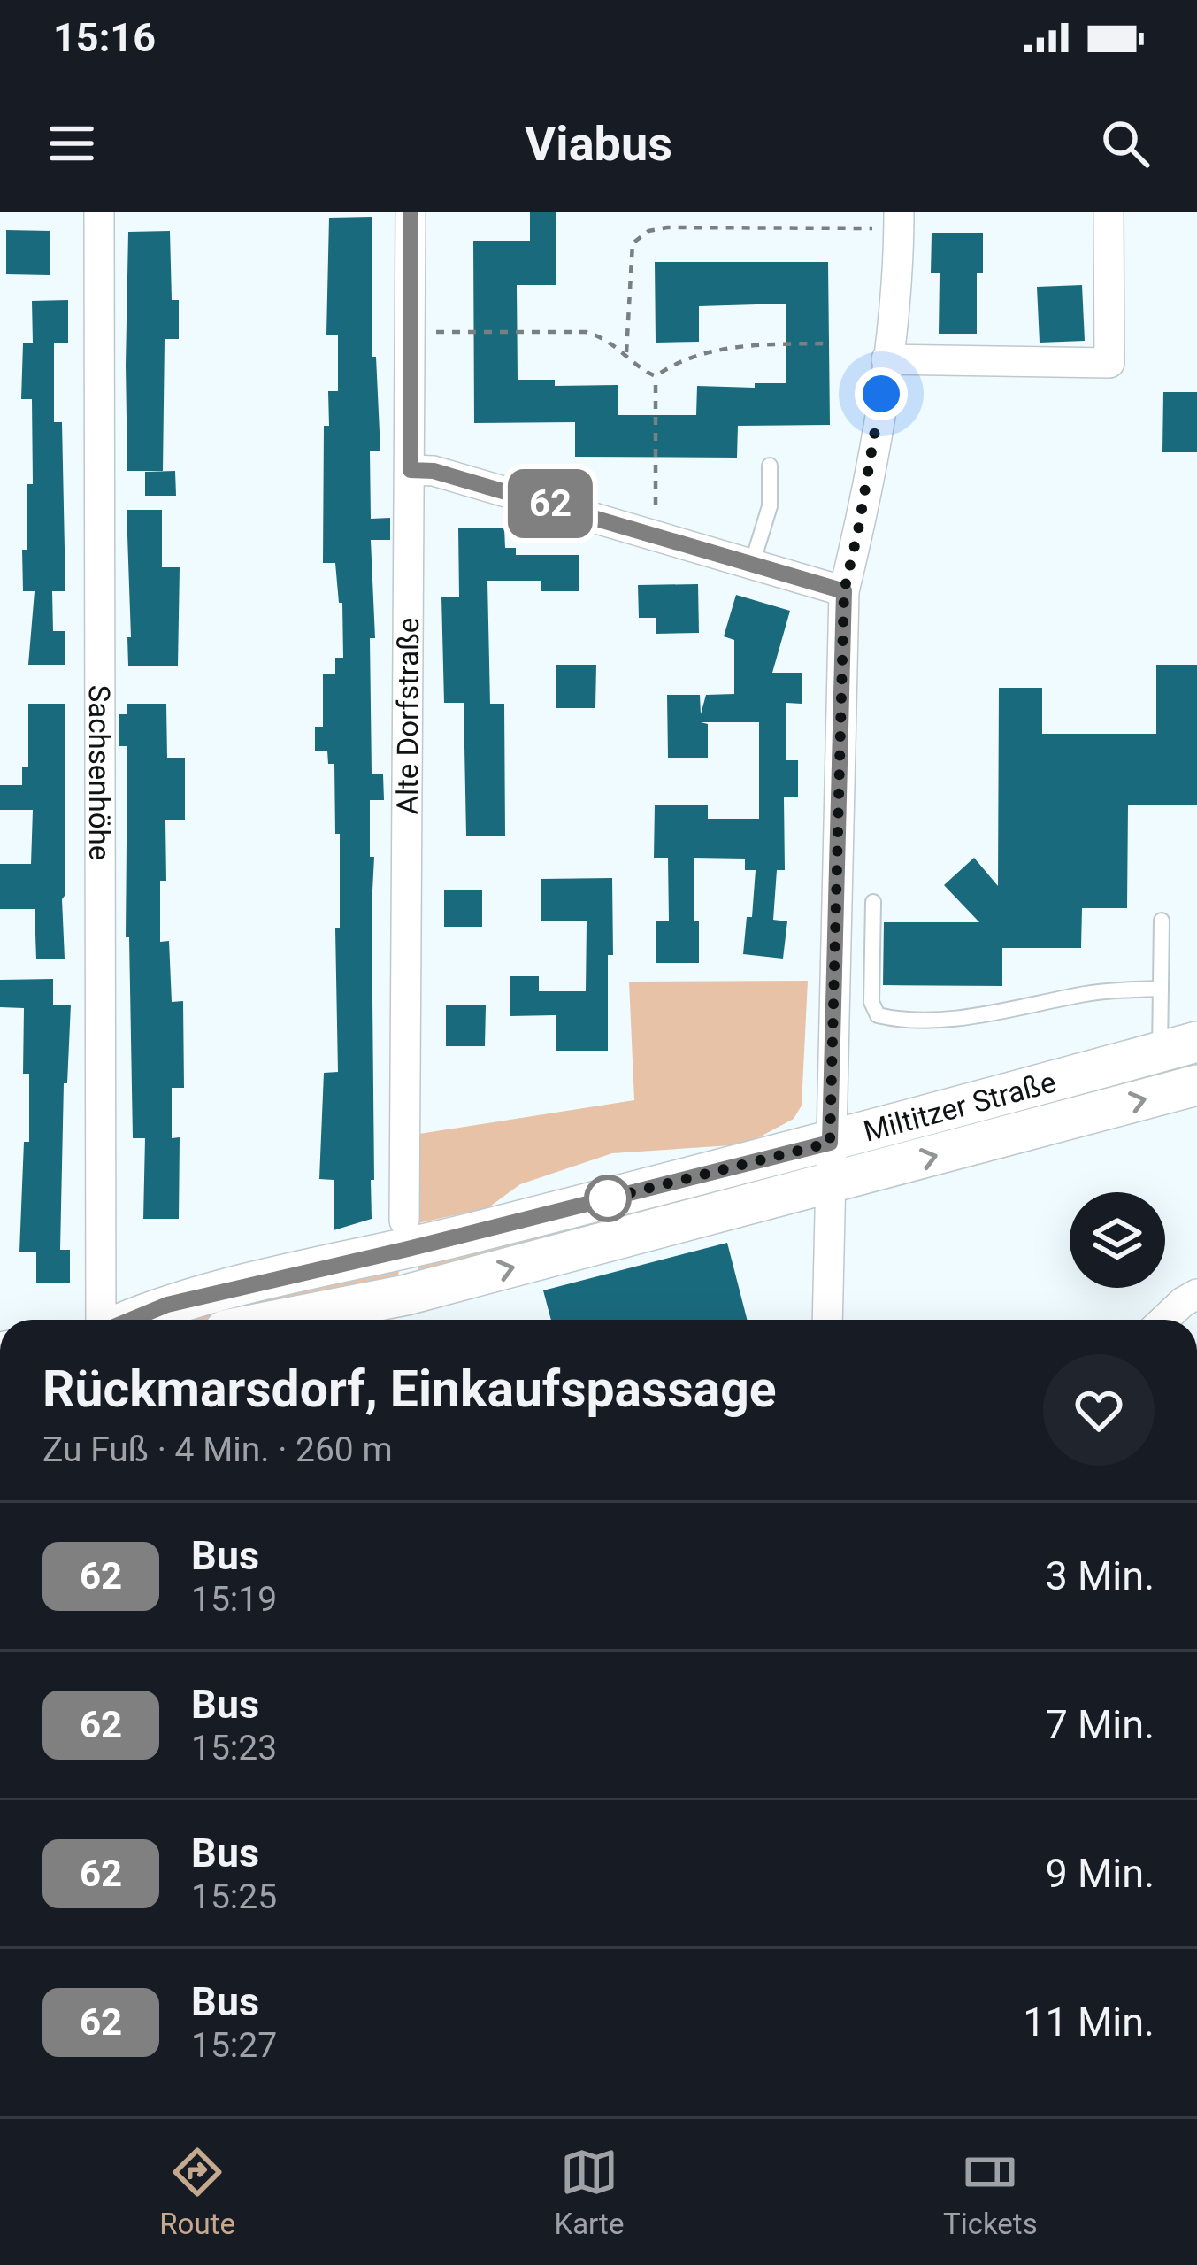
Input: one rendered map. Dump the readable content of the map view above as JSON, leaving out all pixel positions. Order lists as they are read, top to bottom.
{
  "streets": {
    "street": ["Alte Dorfstraße", "Sachsenhöhe", "Miltitzer Straße"]
  },
  "lines": ["bus line 62"],
  "page": {
    "status": "15:16",
    "header": "Viabus",
    "on_map": "62",
    "heading": ["Rückmarsdorf, Einkaufspassage", "Zu Fuß · 4 Min. · 260 m"],
    "list": [
      {
        "mark": "62",
        "name": "Bus",
        "note": "15:19",
        "value": "3 Min."
      },
      {
        "mark": "62",
        "name": "Bus",
        "note": "15:23",
        "value": "7 Min."
      },
      {
        "mark": "62",
        "name": "Bus",
        "note": "15:25",
        "value": "9 Min."
      },
      {
        "mark": "62",
        "name": "Bus",
        "note": "15:27",
        "value": "11 Min."
      }
    ],
    "tabs": ["Route", "Karte", "Tickets"]
  }
}
